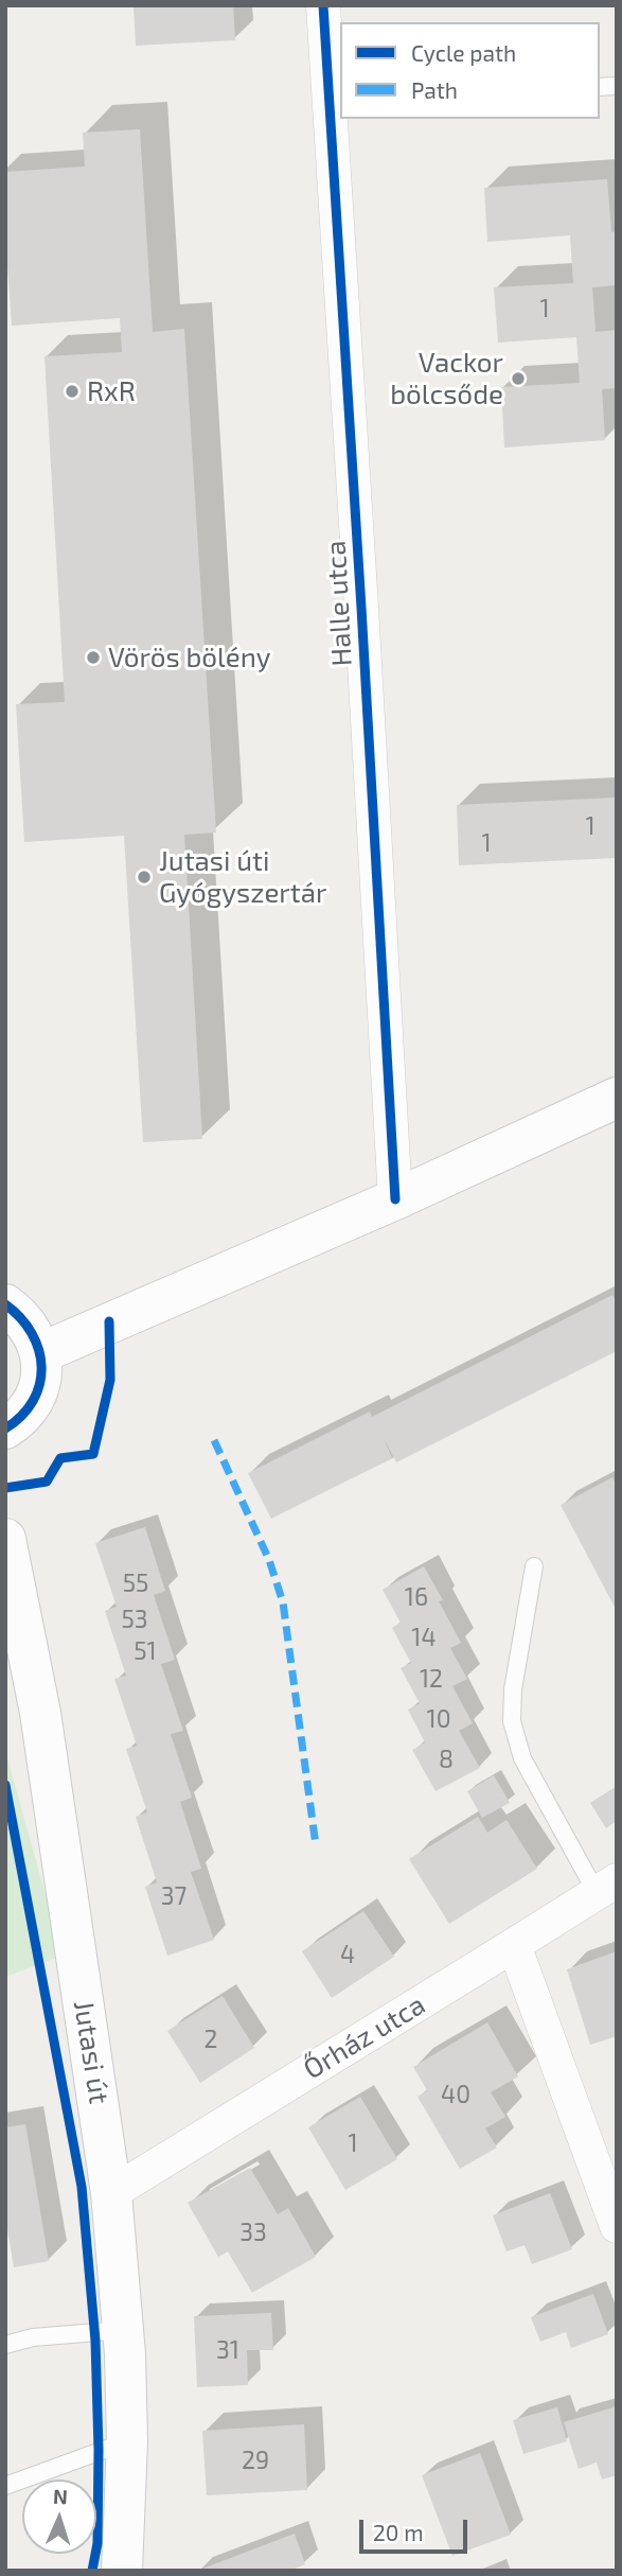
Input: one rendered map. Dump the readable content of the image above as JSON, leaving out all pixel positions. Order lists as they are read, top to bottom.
{
  "streets": {
    "street": ["Halle utca", "Őrház utca", "Jutasi út"]
  },
  "crossings": [
    ["Őrház utca", "Jutasi út"]
  ],
  "places": [
    "Vackor bölcsőde",
    "RxR",
    "Vörös bölény",
    "Jutasi úti Gyógyszertár"
  ],
  "house_numbers": [
    "1",
    "1",
    "1",
    "55",
    "16",
    "53",
    "14",
    "51",
    "12",
    "10",
    "8",
    "37",
    "4",
    "2",
    "40",
    "1",
    "33",
    "31",
    "29"
  ],
  "legend": ["Cycle path", "Path"],
  "scale_bar": "20 m",
  "north": "top"
}
